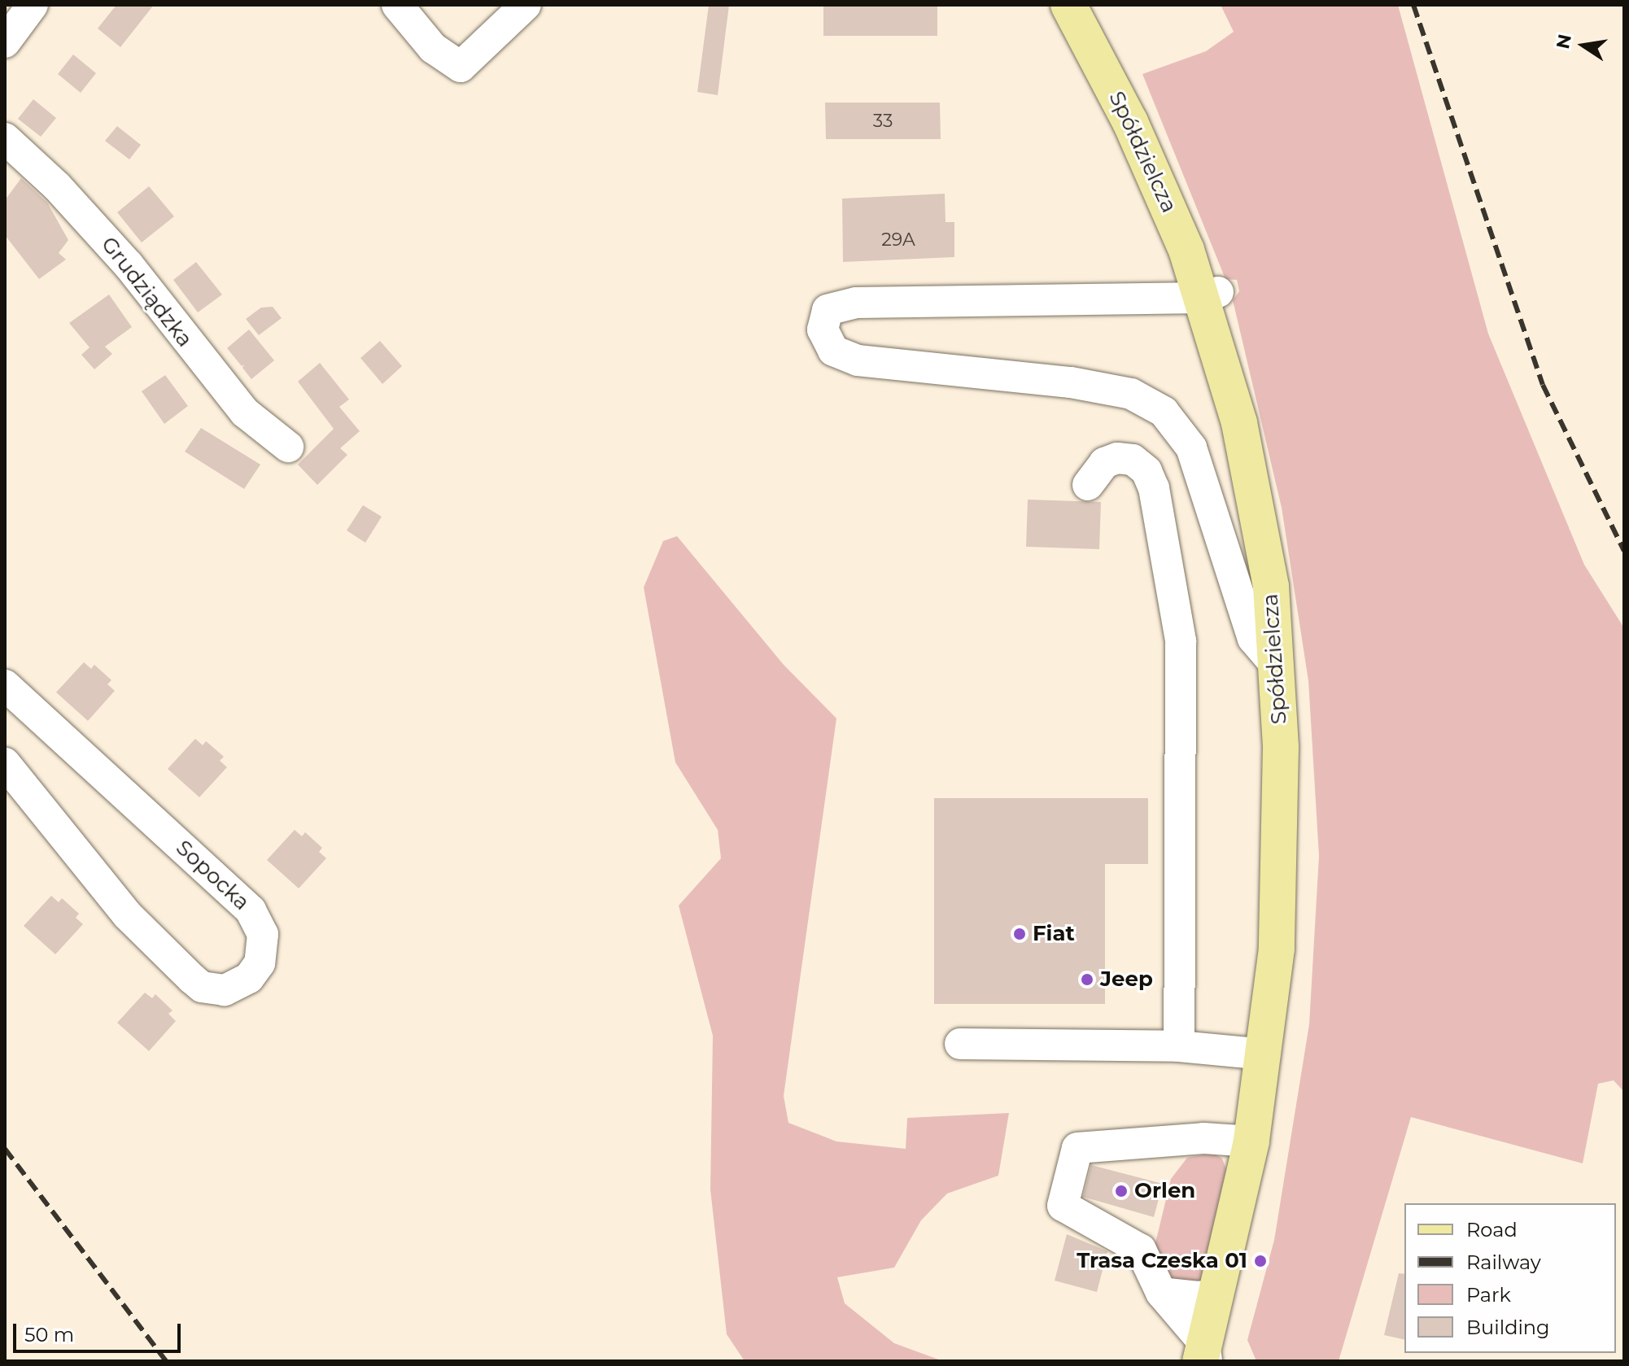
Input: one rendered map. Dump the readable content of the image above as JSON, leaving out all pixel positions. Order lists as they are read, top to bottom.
{
  "streets": {
    "main road": ["Spółdzielcza"],
    "street": ["Grudziądzka", "Sopocka"]
  },
  "places": [
    "Fiat",
    "Jeep",
    "Orlen",
    "Trasa Czeska 01"
  ],
  "house_numbers": ["33", "29A"],
  "legend": [
    "Road",
    "Railway",
    "Park",
    "Building"
  ],
  "scale_bar": "50 m",
  "north": "left"
}
